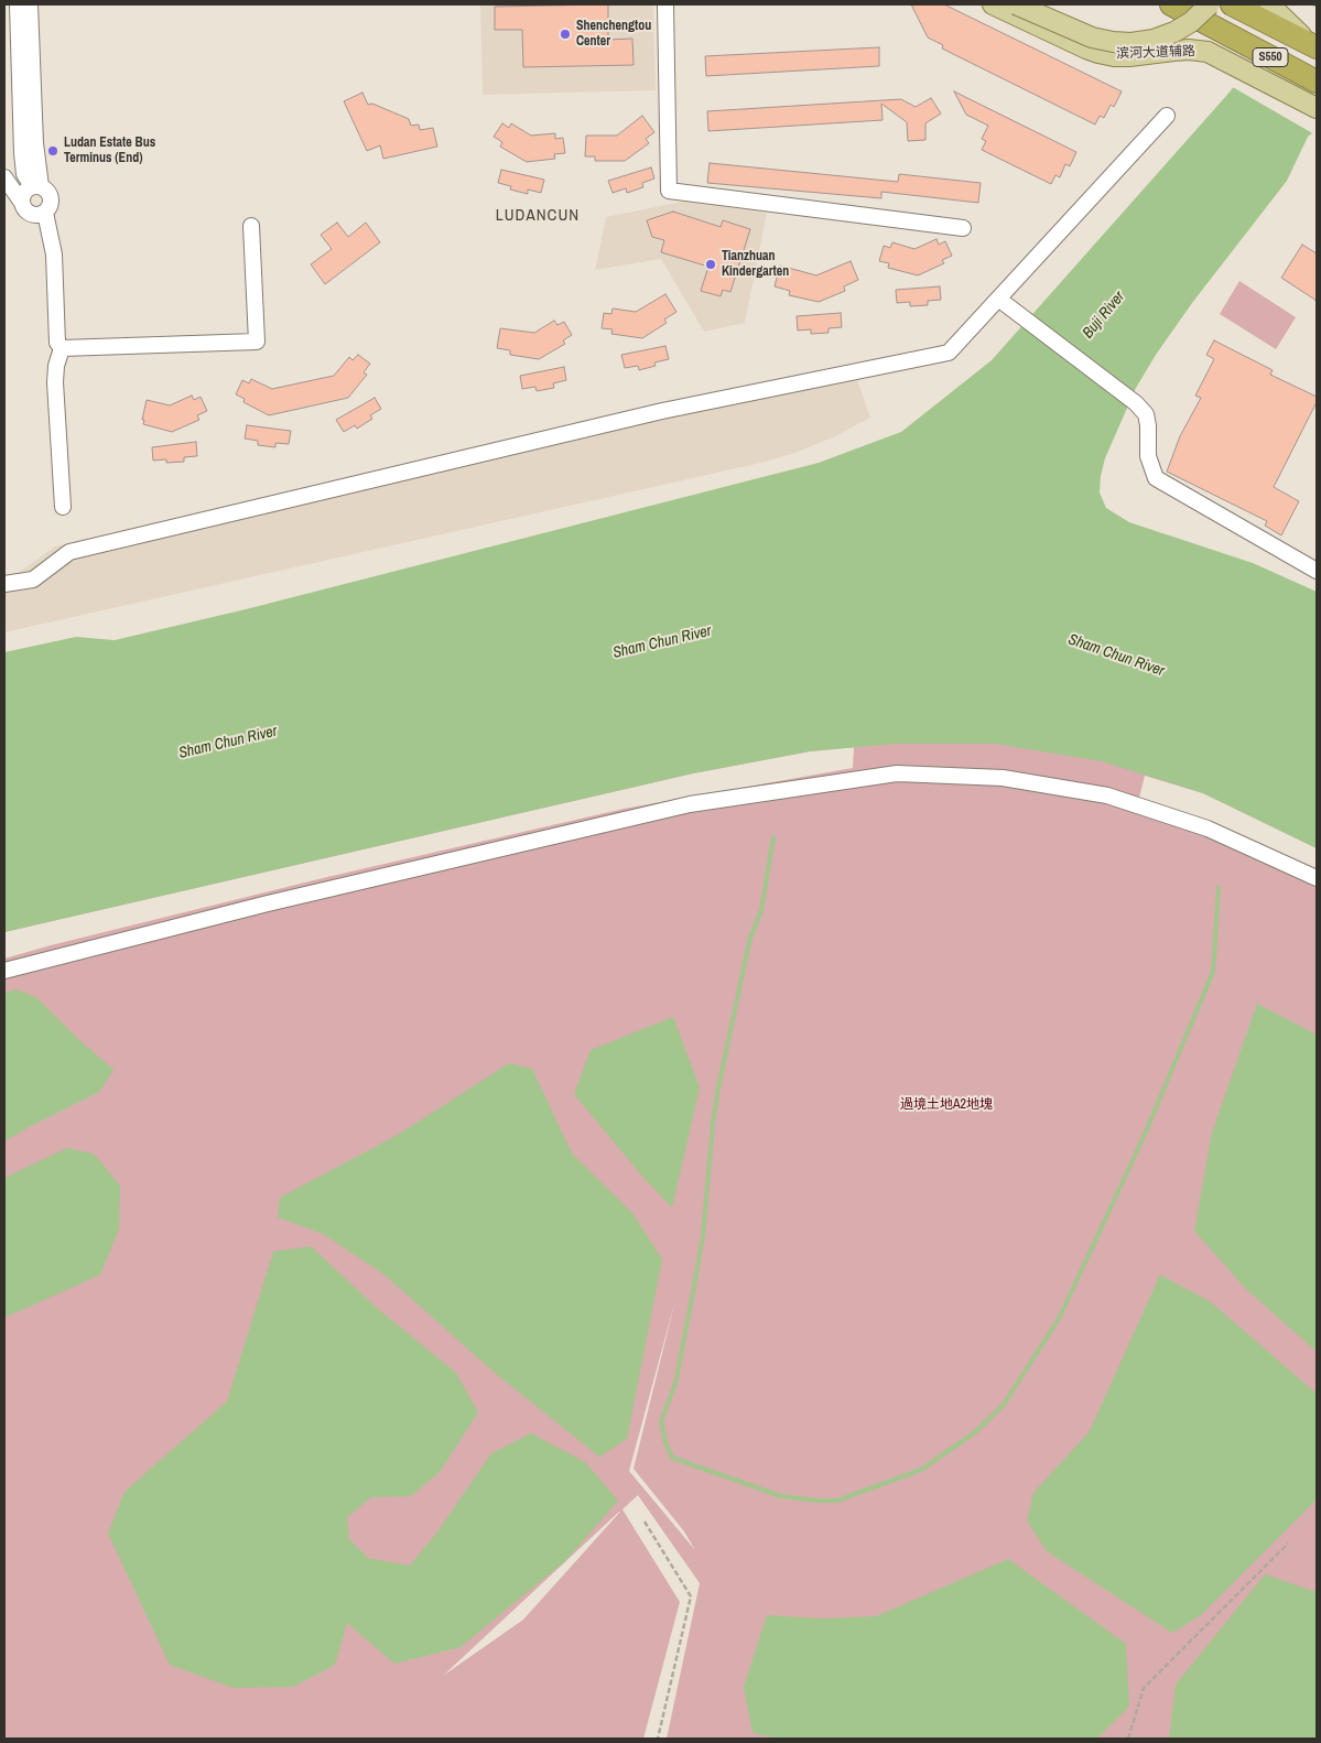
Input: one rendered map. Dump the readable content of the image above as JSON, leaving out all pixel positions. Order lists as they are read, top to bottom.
{
  "streets": {
    "highway": ["S550"],
    "main road": ["滨河大道辅路"]
  },
  "crossings": [
    ["滨河大道辅路", "S550"]
  ],
  "districts": ["LUDANCUN"],
  "water": ["Buji River", "Sham Chun River"],
  "parks": ["過境土地A2地塊"],
  "places": ["Shenchengtou Center", "Ludan Estate Bus Terminus (End)", "Tianzhuan Kindergarten"]
}
